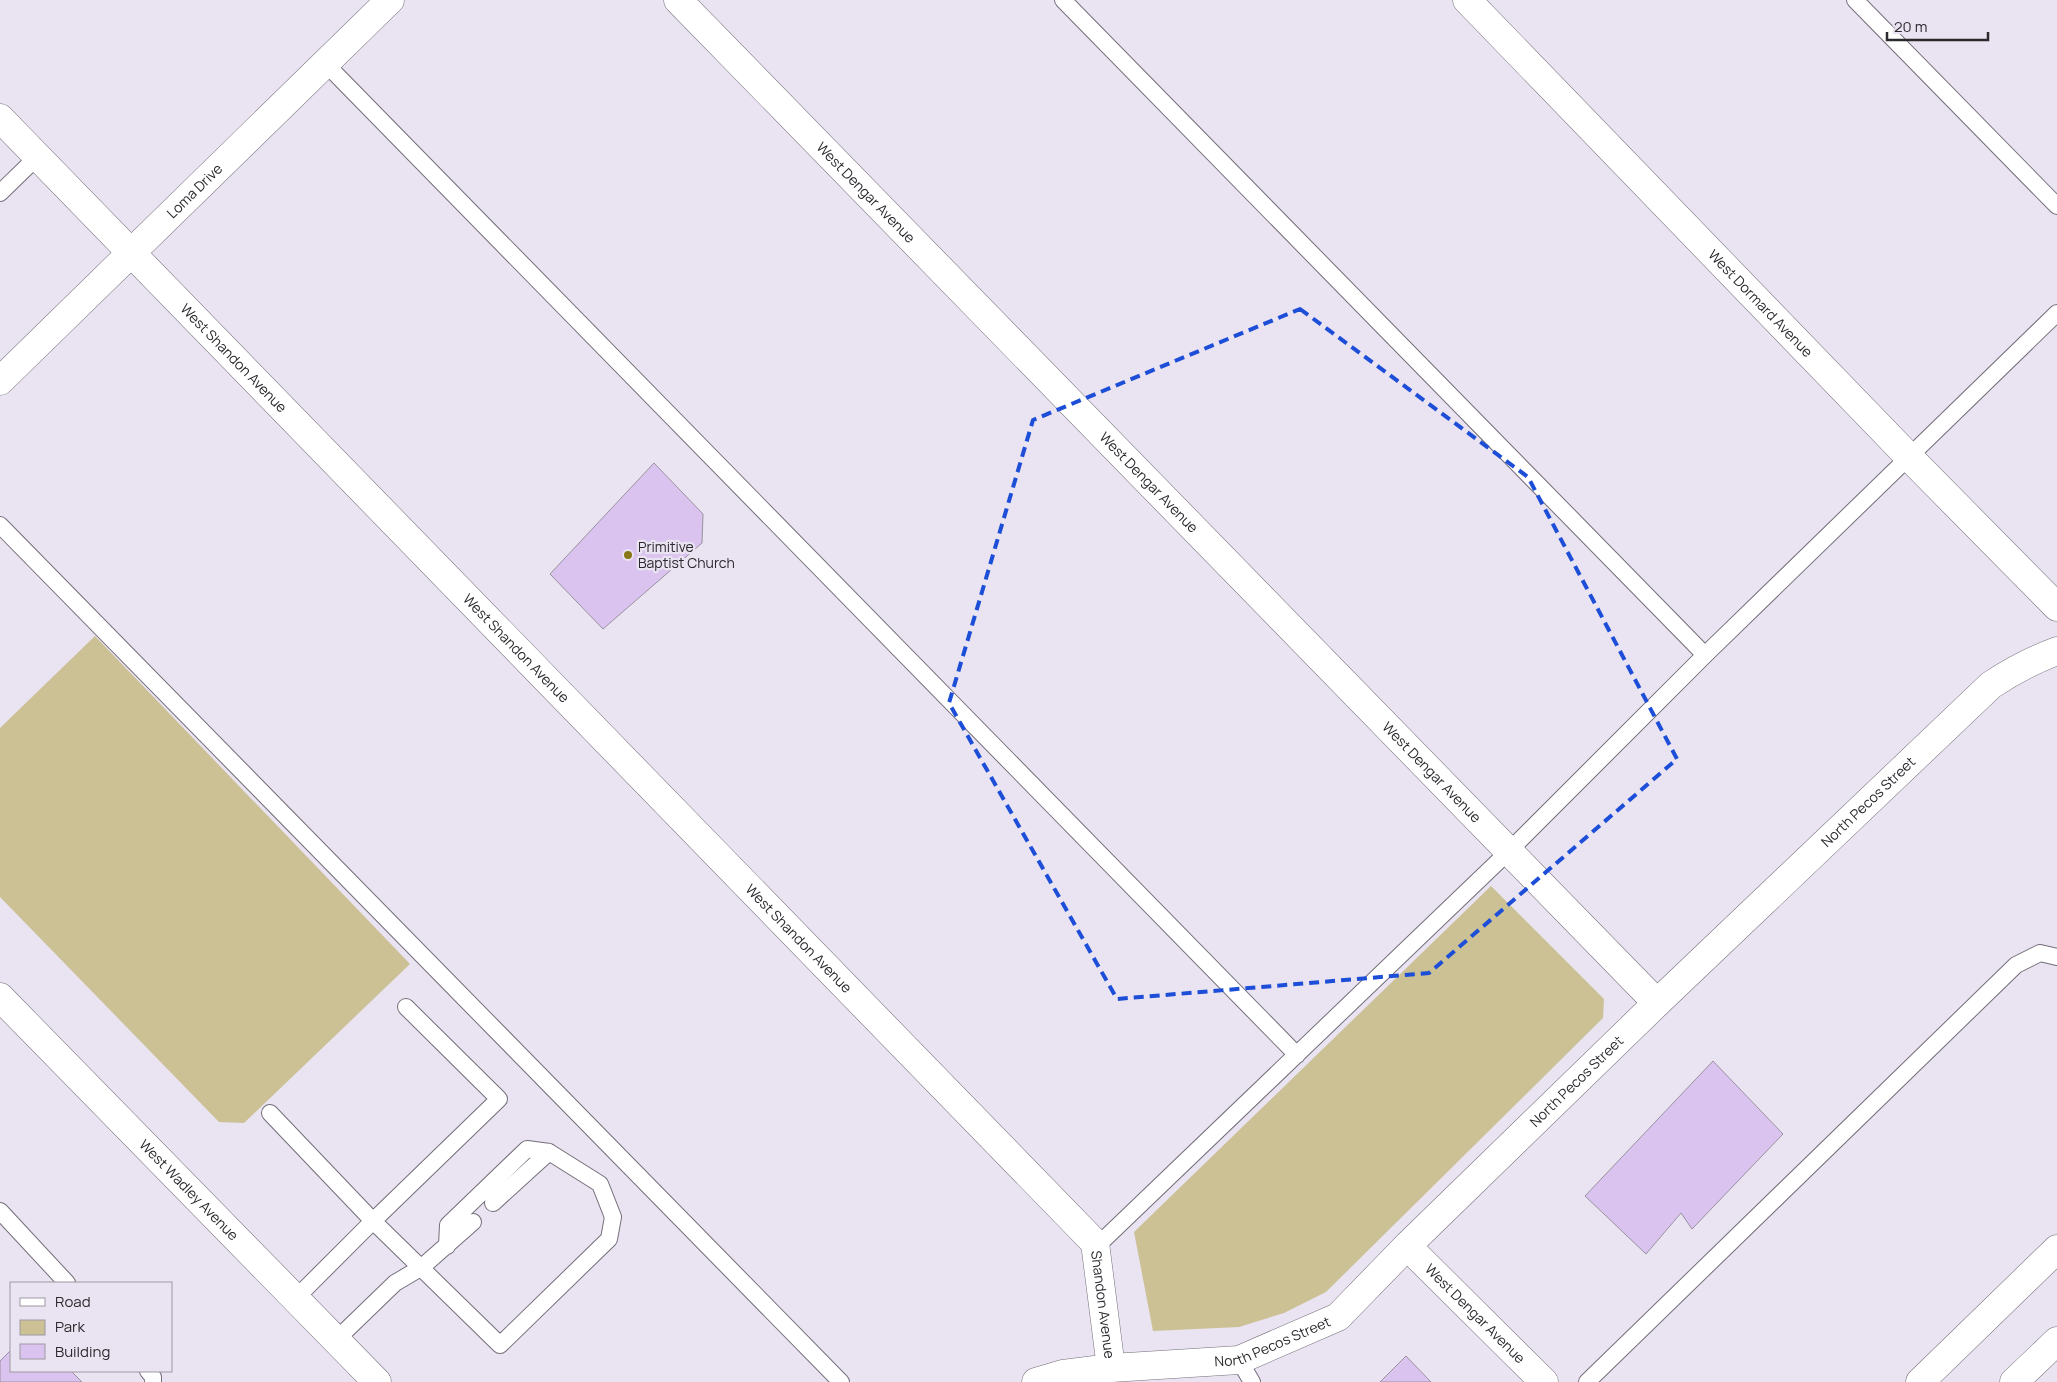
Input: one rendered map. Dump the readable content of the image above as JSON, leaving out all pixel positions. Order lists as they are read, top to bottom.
{
  "streets": {
    "street": [
      "Loma Drive",
      "West Dengar Avenue",
      "West Dormard Avenue",
      "West Shandon Avenue",
      "North Pecos Street",
      "West Wadley Avenue",
      "Shandon Avenue"
    ]
  },
  "crossings": [
    ["Loma Drive", "West Shandon Avenue"],
    ["West Dengar Avenue", "North Pecos Street"],
    ["West Shandon Avenue", "Shandon Avenue"],
    ["North Pecos Street", "Shandon Avenue"]
  ],
  "places": ["Primitive Baptist Church"],
  "legend": ["Road", "Park", "Building"],
  "scale_bar": "20 m"
}
